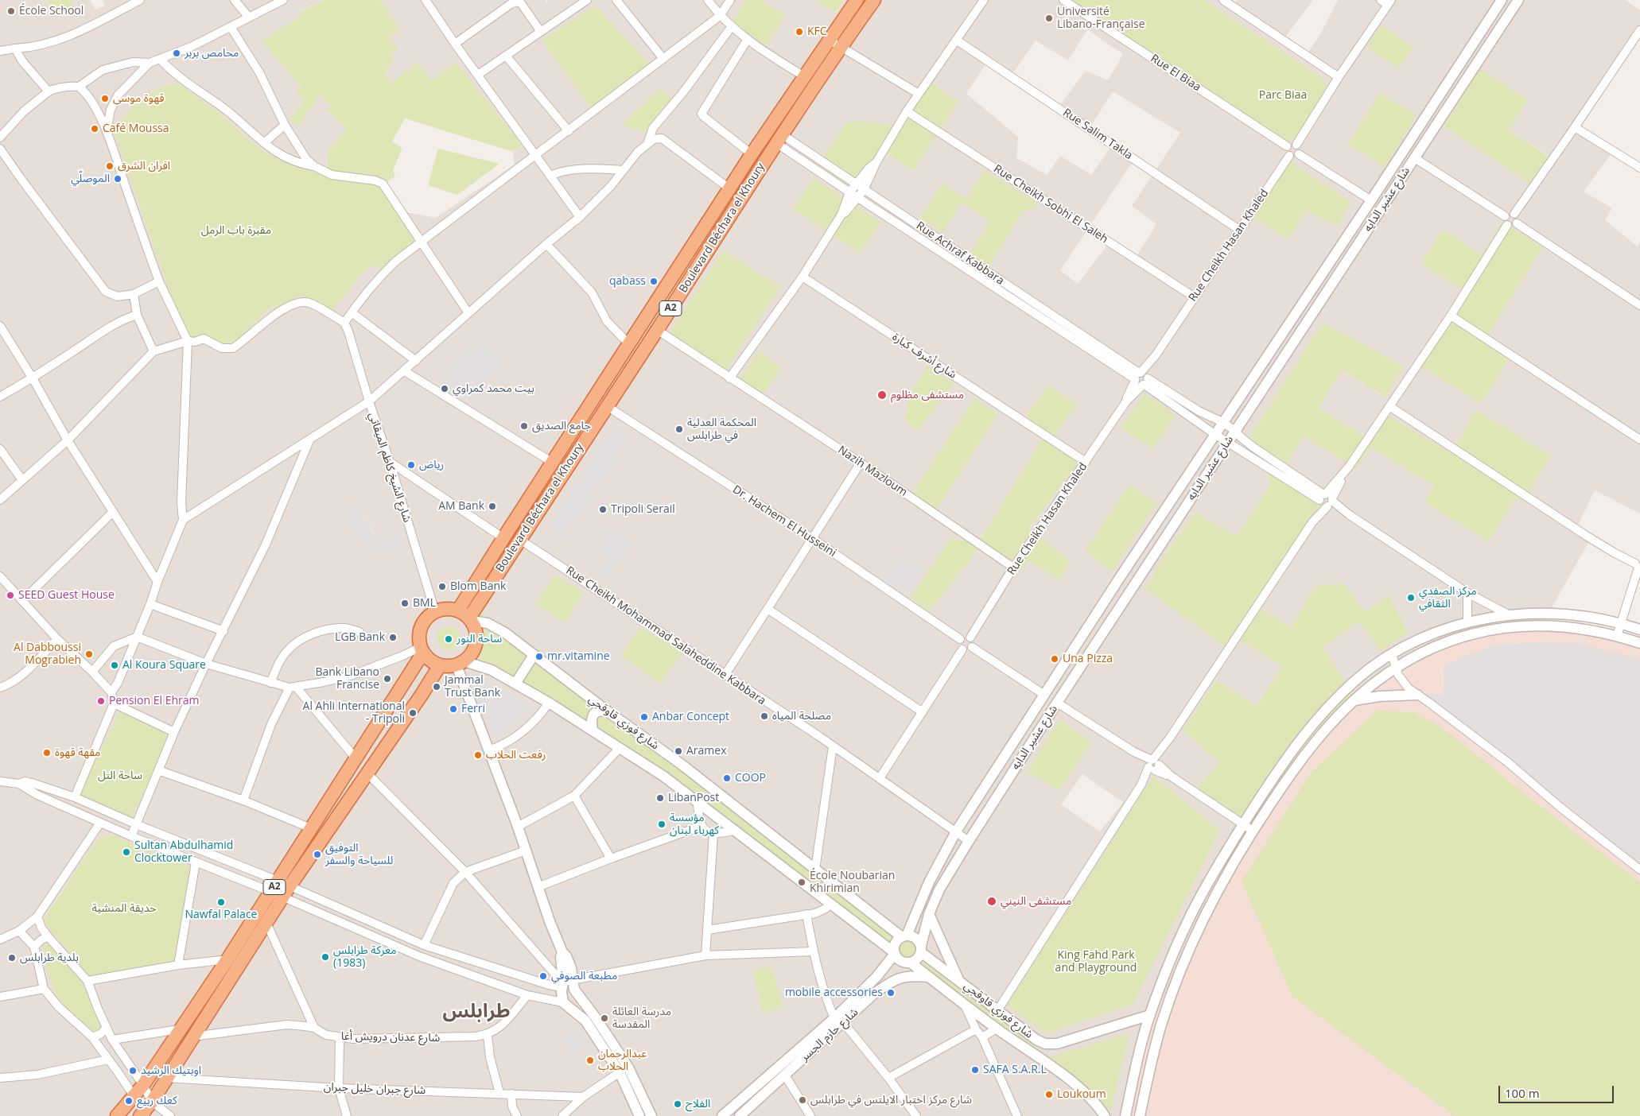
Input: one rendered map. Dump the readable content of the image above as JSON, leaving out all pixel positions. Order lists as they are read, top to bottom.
{
  "streets": {
    "highway": ["Boulevard Béchara el Khoury", "A2"],
    "street": [
      "Rue El Biaa",
      "Rue Salim Takla",
      "شارع عشير الدايه",
      "Rue Cheikh Sobhi El Saleh",
      "Rue Cheikh Hasan Khaled",
      "Rue Achraf Kabbara",
      "شارع أشرف كبارة",
      "شارع الشيخ كاظم الميقاتي",
      "Nazih Mazloum",
      "Dr. Hachem El Husseini",
      "Rue Cheikh Mohammad Salaheddine Kabbara",
      "شارع فوزي قاوقجي",
      "شارع حازم الجسر",
      "شارع عدنان درويش أغا",
      "شارع جبران خليل جبران"
    ]
  },
  "crossings": [
    ["Rue El Biaa", "Rue Cheikh Hasan Khaled"],
    ["Rue Salim Takla", "Rue Cheikh Hasan Khaled"],
    ["شارع عشير الدايه", "Rue Achraf Kabbara"],
    ["شارع عشير الدايه", "Rue Cheikh Mohammad Salaheddine Kabbara"],
    ["شارع عشير الدايه", "شارع فوزي قاوقجي"],
    ["شارع عشير الدايه", "شارع حازم الجسر"],
    ["Rue Cheikh Sobhi El Saleh", "Rue Cheikh Hasan Khaled"],
    ["Boulevard Béchara el Khoury", "Rue Achraf Kabbara"],
    ["Boulevard Béchara el Khoury", "A2"],
    ["Boulevard Béchara el Khoury", "شارع الشيخ كاظم الميقاتي"],
    ["Boulevard Béchara el Khoury", "Nazih Mazloum"],
    ["Boulevard Béchara el Khoury", "Dr. Hachem El Husseini"],
    ["Boulevard Béchara el Khoury", "Rue Cheikh Mohammad Salaheddine Kabbara"],
    ["Boulevard Béchara el Khoury", "شارع فوزي قاوقجي"],
    ["Rue Cheikh Hasan Khaled", "Rue Achraf Kabbara"],
    ["Rue Cheikh Hasan Khaled", "شارع أشرف كبارة"],
    ["Rue Cheikh Hasan Khaled", "Nazih Mazloum"],
    ["Rue Cheikh Hasan Khaled", "Dr. Hachem El Husseini"],
    ["A2", "شارع الشيخ كاظم الميقاتي"],
    ["A2", "شارع فوزي قاوقجي"],
    ["A2", "شارع عدنان درويش أغا"],
    ["A2", "شارع جبران خليل جبران"],
    ["شارع الشيخ كاظم الميقاتي", "شارع فوزي قاوقجي"],
    ["شارع فوزي قاوقجي", "شارع حازم الجسر"]
  ],
  "districts": ["طرابلس"],
  "parks": [
    "Parc Biaa",
    "مقبرة باب الرمل",
    "ساحة التل",
    "حديقة المنشية",
    "King Fahd Park and Playground"
  ],
  "places": [
    "École School",
    "Université Libano-Française",
    "KFC",
    "محامص بربر",
    "قهوة موسى",
    "Café Moussa",
    "افران الشرق",
    "الموصلّي",
    "qabass",
    "بيت محمد كمراوي",
    "مستشفى مظلوم",
    "جامع الصديق",
    "المحكمة العدلية في طرابلس",
    "رياض",
    "AM Bank",
    "Tripoli Serail",
    "Blom Bank",
    "SEED Guest House",
    "مركز الصفدي الثقافي",
    "BML",
    "LGB Bank",
    "ساحة النور",
    "Al Dabboussi Mograbieh",
    "mr.vitamine",
    "Una Pizza",
    "Al Koura Square",
    "Bank Libano Francise",
    "Jammal Trust Bank",
    "Pension El Ehram",
    "Ferri",
    "Al Ahli International - Tripoli",
    "مصلحة المياه",
    "Anbar Concept",
    "Aramex",
    "مقهة قهوة",
    "رفعت الحلاب",
    "COOP",
    "LibanPost",
    "مؤسسة كهرباء لبنان",
    "Sultan Abdulhamid Clocktower",
    "التوفيق للسياحة والسفر",
    "École Noubarian Khirimian",
    "مستشفى النيني",
    "Nawfal Palace",
    "معركة طرابلس (1983)",
    "بلدية طرابلس",
    "مطبعة الصوفي",
    "mobile accessories",
    "مدرسة العائلة المقدسة",
    "عبدالرحمان الحلاب",
    "SAFA S.A.R.L",
    "اوبتيك الرشيد",
    "Loukoum",
    "شارع مركز اختبار الايلتس في طرابلس",
    "كعك ربيع",
    "الفلاح"
  ],
  "scale_bar": "100 m"
}
